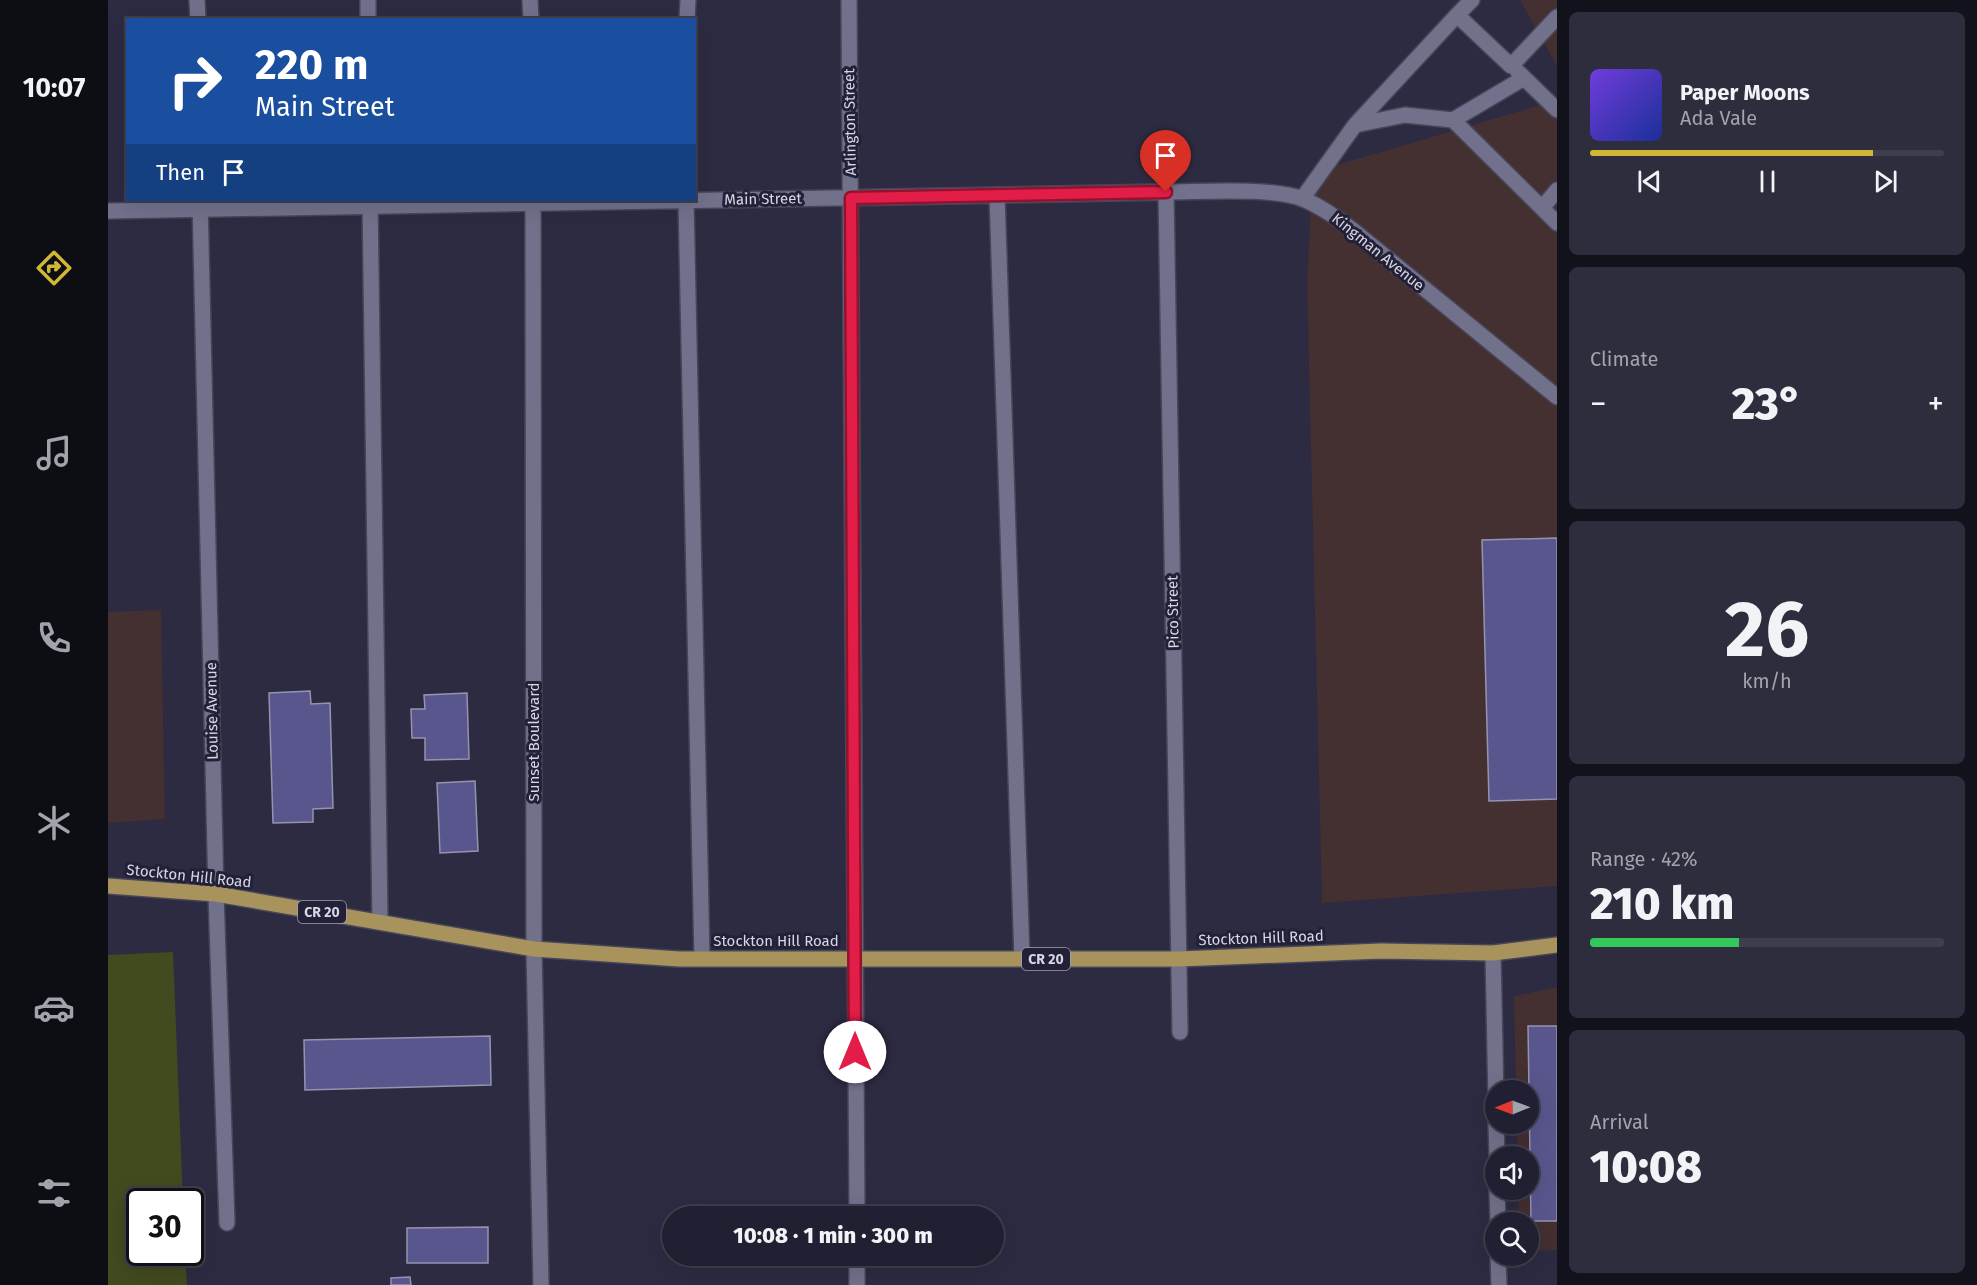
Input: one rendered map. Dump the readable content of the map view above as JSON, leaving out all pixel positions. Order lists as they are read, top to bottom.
{
  "streets": {
    "main road": ["Stockton Hill Road", "CR 20"],
    "street": [
      "Arlington Street",
      "Main Street",
      "Kingman Avenue",
      "Pico Street",
      "Louise Avenue",
      "Sunset Boulevard"
    ]
  },
  "crossings": [
    ["Arlington Street", "Main Street"],
    ["Arlington Street", "Stockton Hill Road"],
    ["Main Street", "Kingman Avenue"],
    ["Main Street", "Pico Street"],
    ["Main Street", "Louise Avenue"],
    ["Main Street", "Sunset Boulevard"],
    ["Kingman Avenue", "Pico Street"],
    ["Pico Street", "Stockton Hill Road"],
    ["Louise Avenue", "Stockton Hill Road"],
    ["Sunset Boulevard", "Stockton Hill Road"]
  ],
  "north": "left",
  "page": {
    "tabs": "10:07",
    "turn": ["220 m", "Main Street"],
    "song": ["Paper Moons", "Ada Vale"],
    "then": "Then",
    "tile": [
      "Climate",
      ["26", "km/h"],
      ["Range · 42%", "210 km"],
      ["Arrival", "10:08"]
    ],
    "heat": ["−", "23°", "+"],
    "limit": "30",
    "trip": "10:08 · 1 min · 300 m"
  }
}
